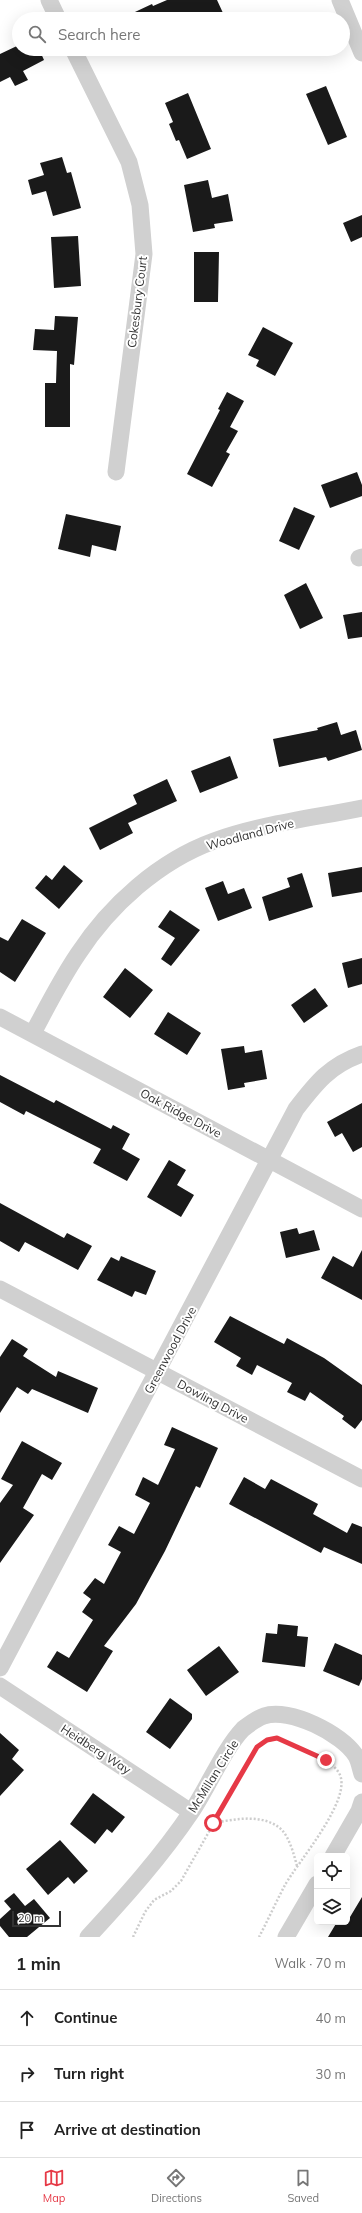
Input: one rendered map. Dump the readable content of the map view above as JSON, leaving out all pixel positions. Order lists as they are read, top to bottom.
{
  "streets": {
    "street": [
      "Cokesbury Court",
      "Woodland Drive",
      "Oak Ridge Drive",
      "Greenwood Drive",
      "Dowling Drive",
      "Heidberg Way",
      "McMillan Circle"
    ]
  },
  "crossings": [
    ["Woodland Drive", "Oak Ridge Drive"],
    ["Oak Ridge Drive", "Greenwood Drive"],
    ["Greenwood Drive", "Dowling Drive"],
    ["Heidberg Way", "McMillan Circle"]
  ],
  "scale_bar": "20 m",
  "page": {
    "search": "Search here",
    "scale": "20 m",
    "heading": ["1 min", "Walk · 70 m"],
    "list": [
      ["Continue", "40 m"],
      ["Turn right", "30 m"],
      "Arrive at destination"
    ],
    "nav": ["Map", "Directions", "Saved"]
  }
}
